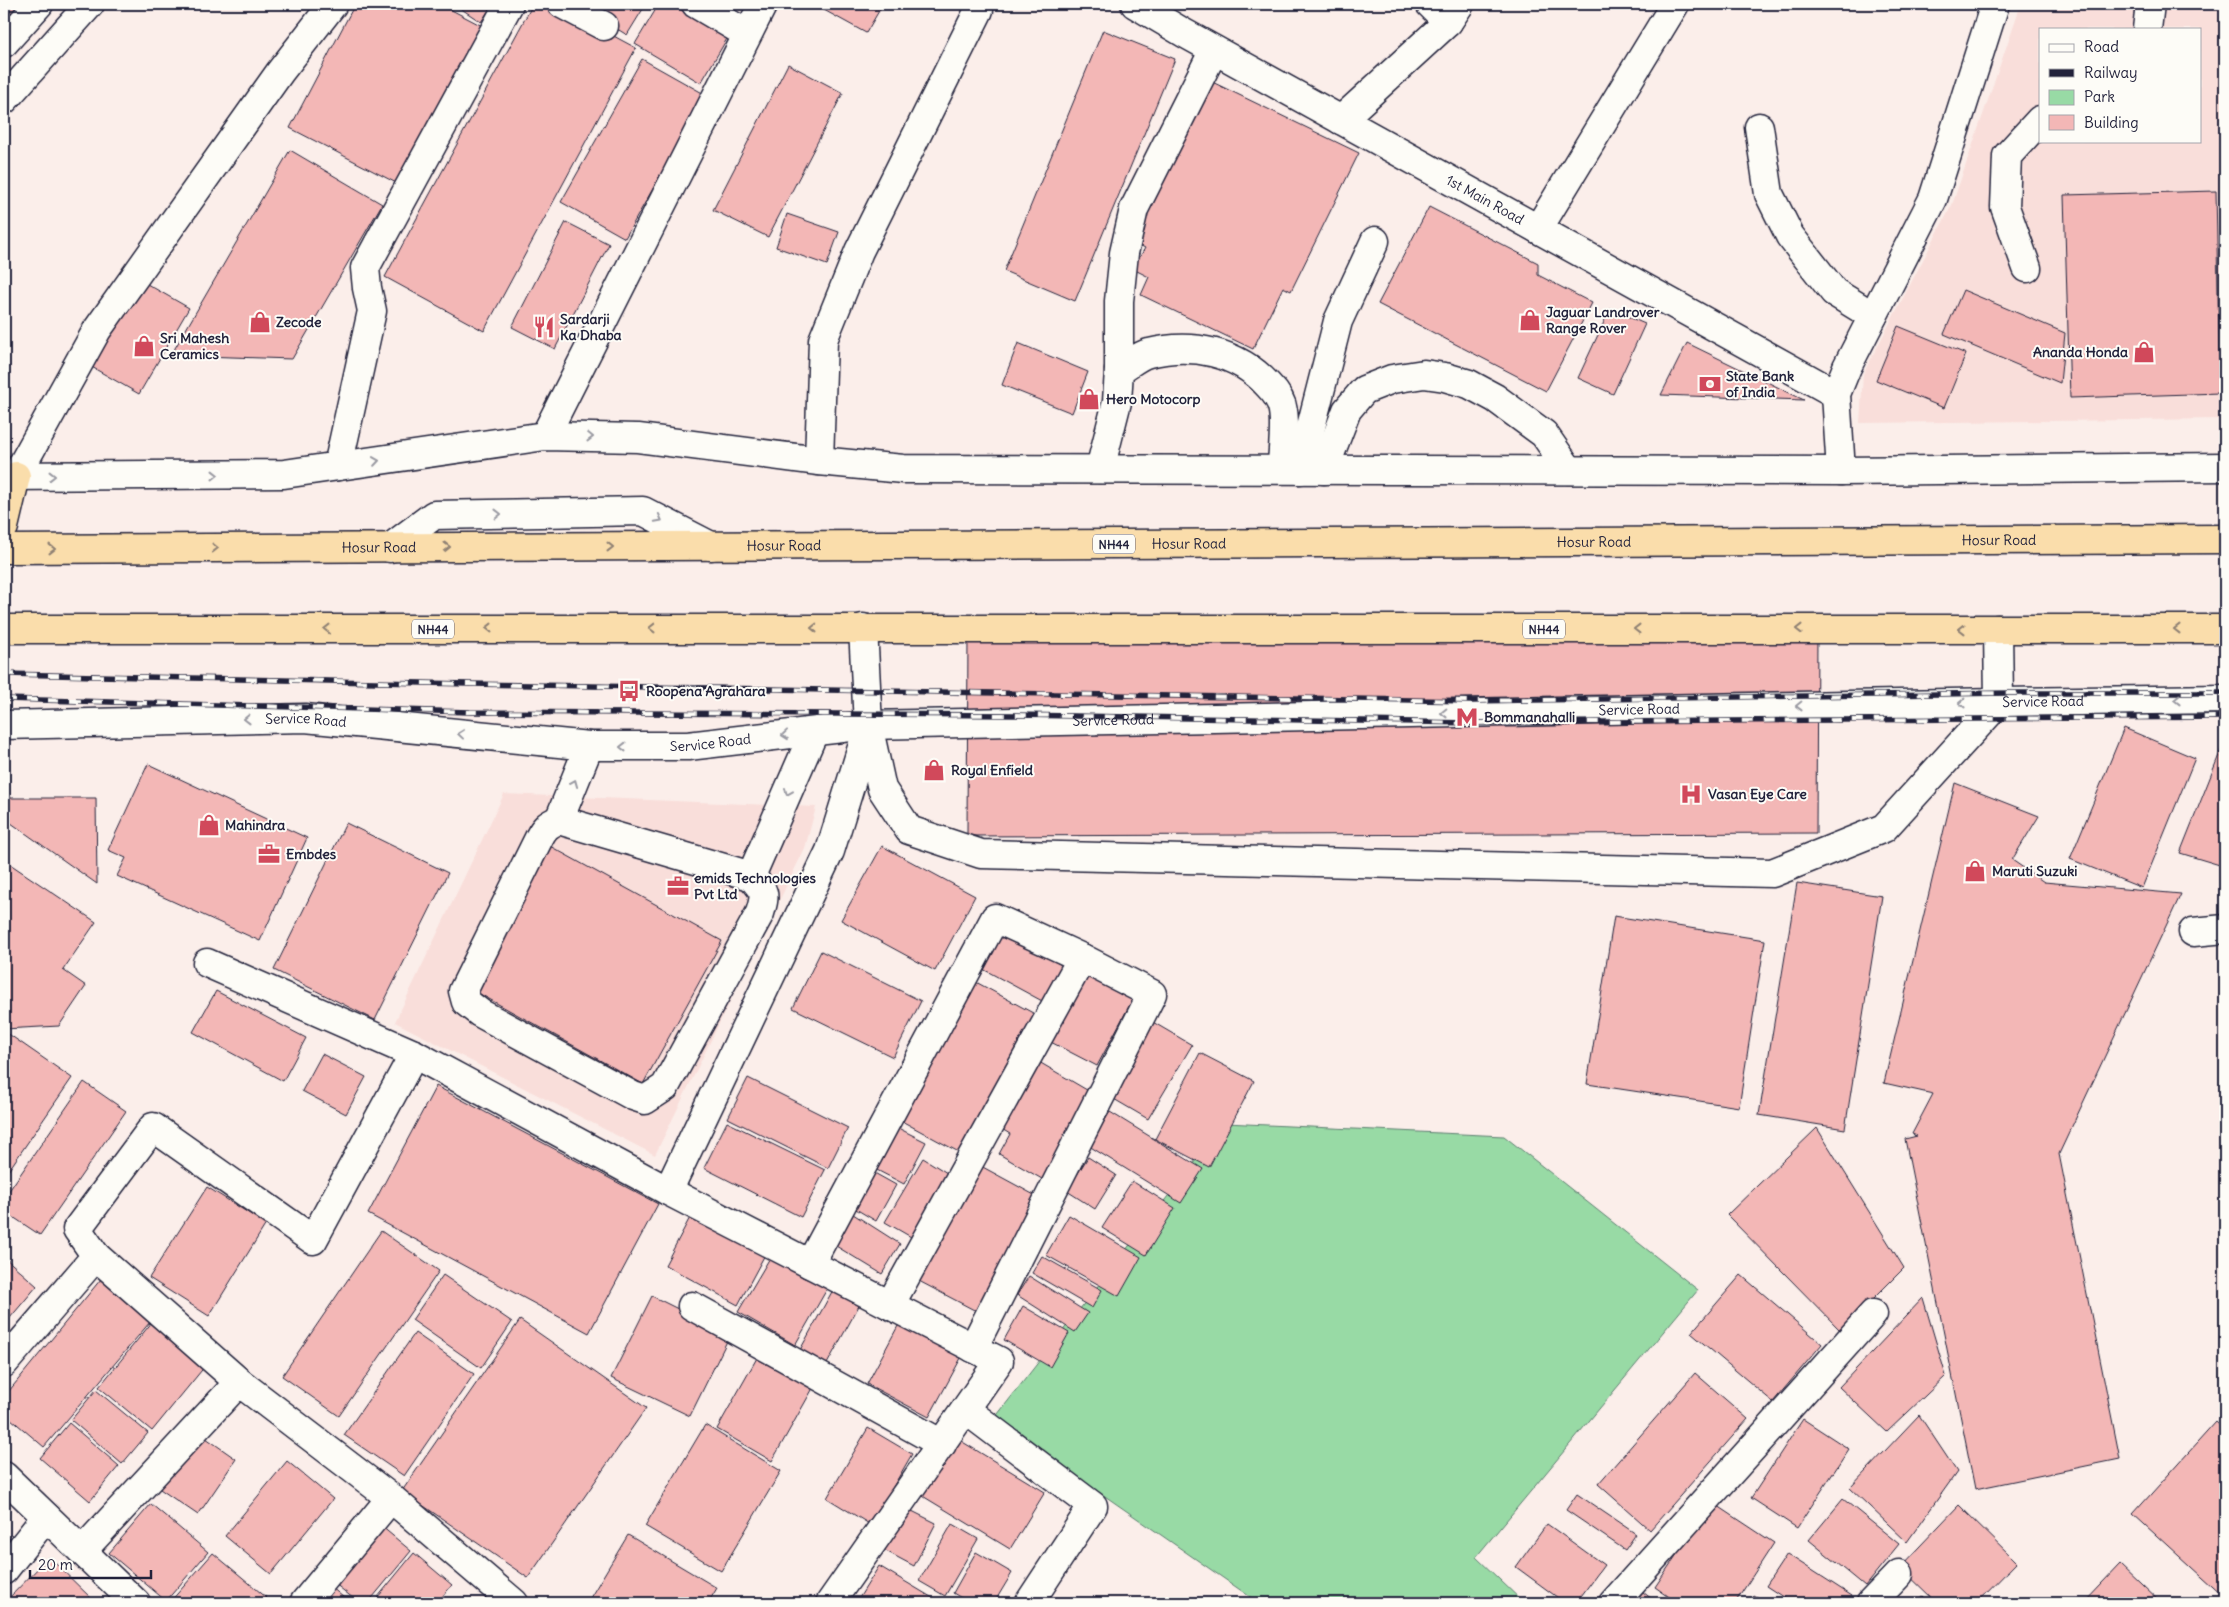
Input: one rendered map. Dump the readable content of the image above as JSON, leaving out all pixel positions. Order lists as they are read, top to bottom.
{
  "streets": {
    "highway": ["Hosur Road", "NH44"],
    "street": ["1st Main Road", "Service Road"]
  },
  "places": {
    "shop": [
      "Jaguar Landrover Range Rover",
      "Zecode",
      "Sri Mahesh Ceramics",
      "Ananda Honda",
      "Hero Motocorp",
      "Royal Enfield",
      "Mahindra",
      "Maruti Suzuki"
    ],
    "restaurant": ["Sardarji Ka Dhaba"],
    "bank": ["State Bank of India"],
    "bus stop": ["Roopena Agrahara"],
    "metro station": ["Bommanahalli"],
    "hospital": ["Vasan Eye Care"],
    "office": ["Embdes", "emids Technologies Pvt Ltd"]
  },
  "legend": [
    "Road",
    "Railway",
    "Park",
    "Building"
  ],
  "scale_bar": "20 m"
}
